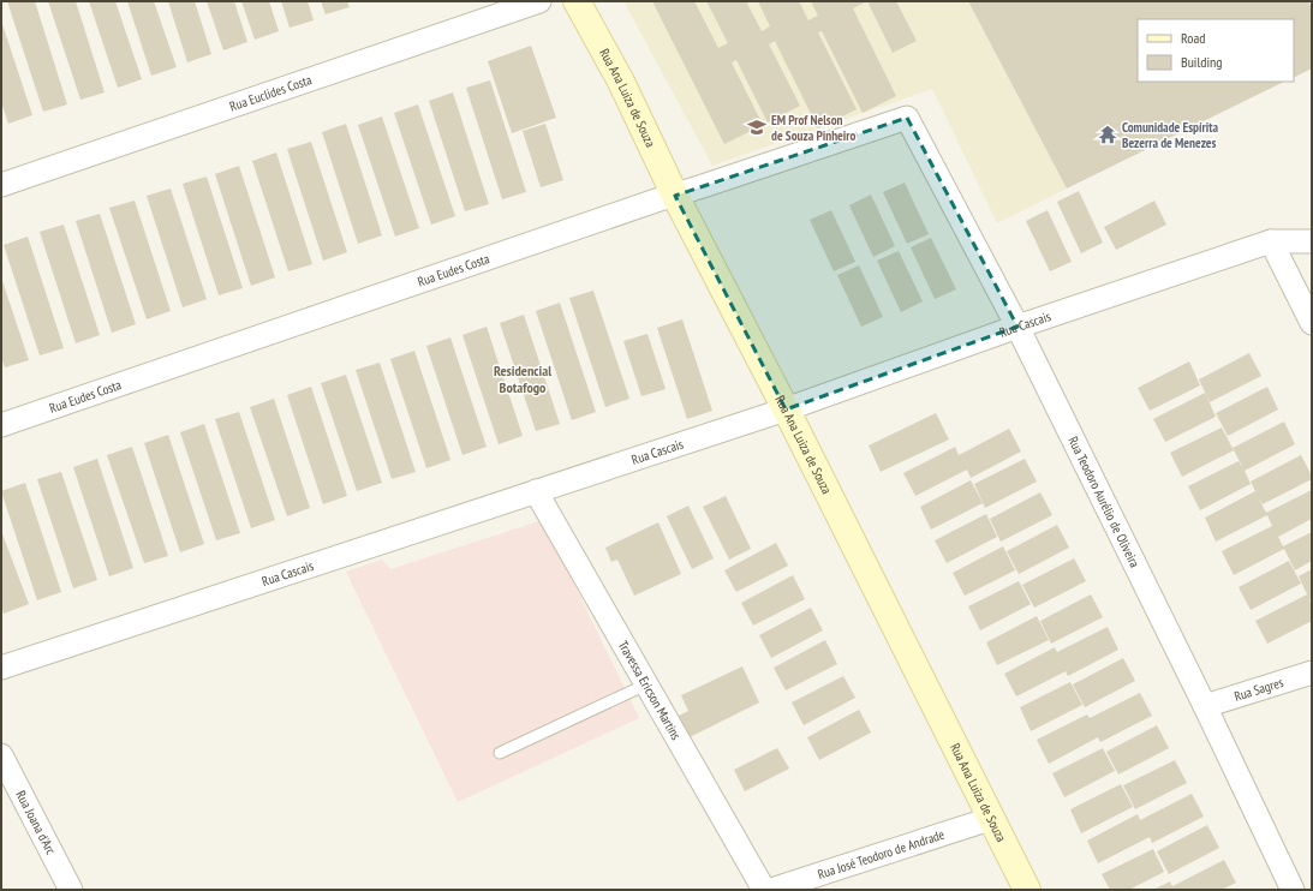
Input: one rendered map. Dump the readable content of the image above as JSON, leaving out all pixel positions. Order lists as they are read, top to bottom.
{
  "streets": {
    "street": [
      "Rua Euclides Costa",
      "Rua Ana Luiza de Souza",
      "Rua Eudes Costa",
      "Rua Cascais",
      "Rua Teodoro Aurélio de Oliveira",
      "Rua Sagres",
      "Travessa Ericson Martins",
      "Rua Joana d'Arc",
      "Rua José Teodoro de Andrade"
    ]
  },
  "crossings": [
    ["Rua Ana Luiza de Souza", "Rua Eudes Costa"],
    ["Rua Ana Luiza de Souza", "Rua Cascais"],
    ["Rua Ana Luiza de Souza", "Rua José Teodoro de Andrade"],
    ["Rua Eudes Costa", "Rua Teodoro Aurélio de Oliveira"],
    ["Rua Cascais", "Rua Teodoro Aurélio de Oliveira"],
    ["Rua Cascais", "Travessa Ericson Martins"],
    ["Rua Teodoro Aurélio de Oliveira", "Rua Sagres"]
  ],
  "districts": ["Residencial Botafogo"],
  "places": {
    "school or university": ["EM Prof Nelson de Souza Pinheiro"],
    "temple": ["Comunidade Espírita Bezerra de Menezes"]
  },
  "legend": ["Road", "Building"]
}
